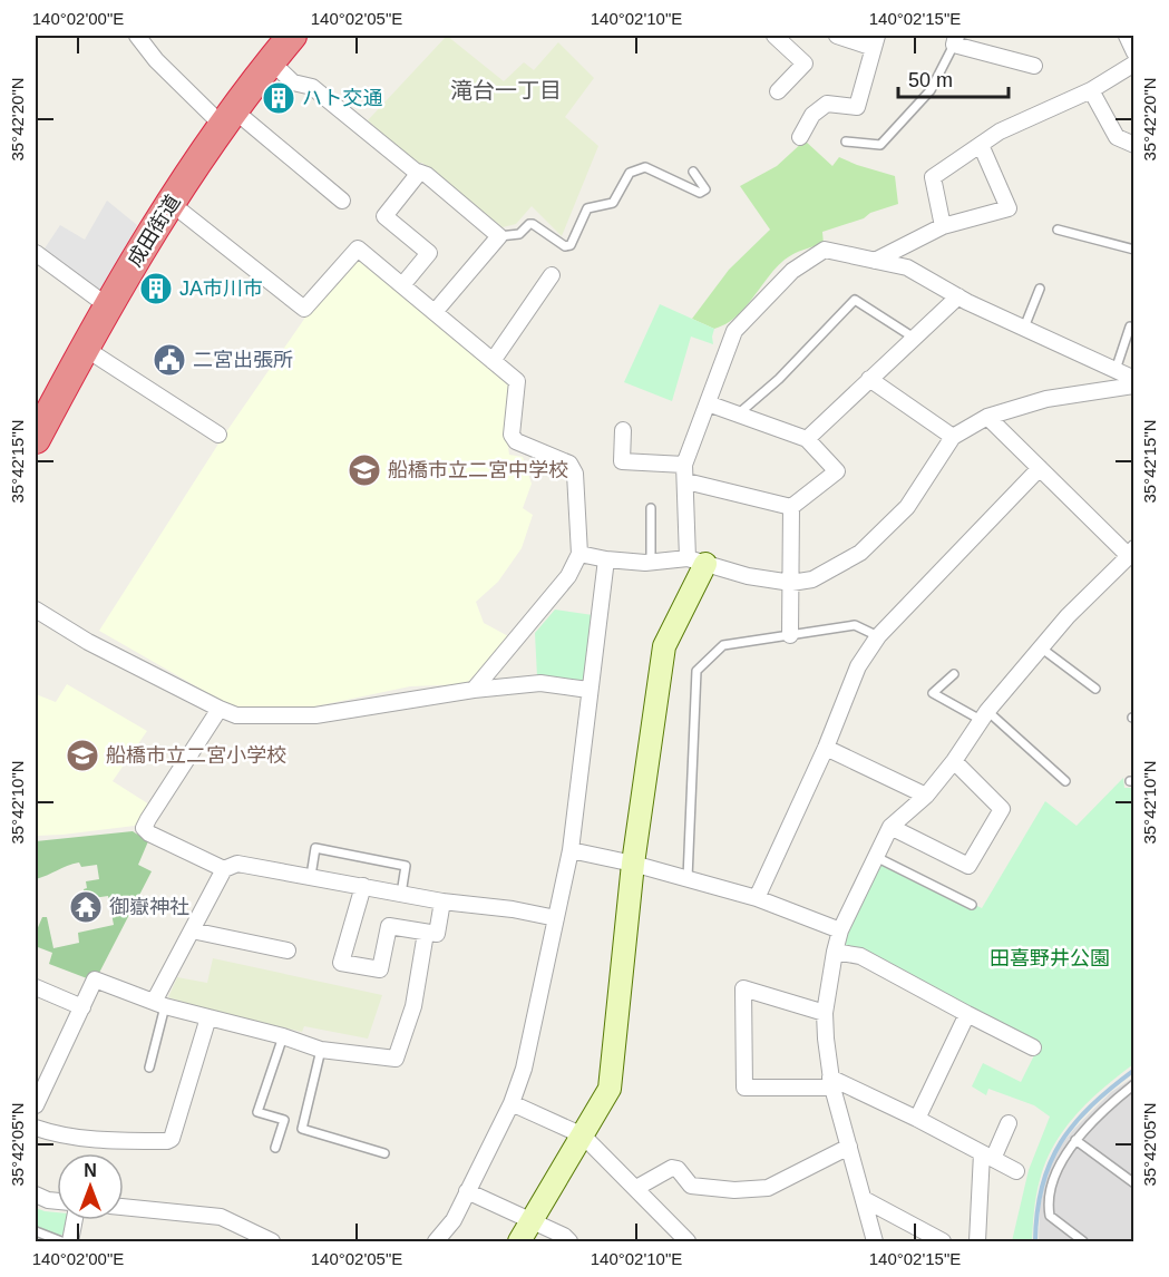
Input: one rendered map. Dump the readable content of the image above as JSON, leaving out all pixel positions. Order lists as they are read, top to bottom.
{
  "streets": {
    "highway": ["成田街道"]
  },
  "districts": ["滝台一丁目"],
  "parks": ["田喜野井公園"],
  "places": {
    "building": ["ハト交通", "JA市川市"],
    "public building": ["二宮出張所"],
    "school or university": ["船橋市立二宮中学校", "船橋市立二宮小学校"],
    "temple": ["御嶽神社"]
  },
  "scale_bar": "50 m",
  "north": "top",
  "coordinates": [
    "140°02'00\"E",
    "140°02'05\"E",
    "140°02'10\"E",
    "140°02'15\"E",
    "35°42'20\"N",
    "35°42'15\"N",
    "35°42'10\"N",
    "35°42'05\"N"
  ]
}
